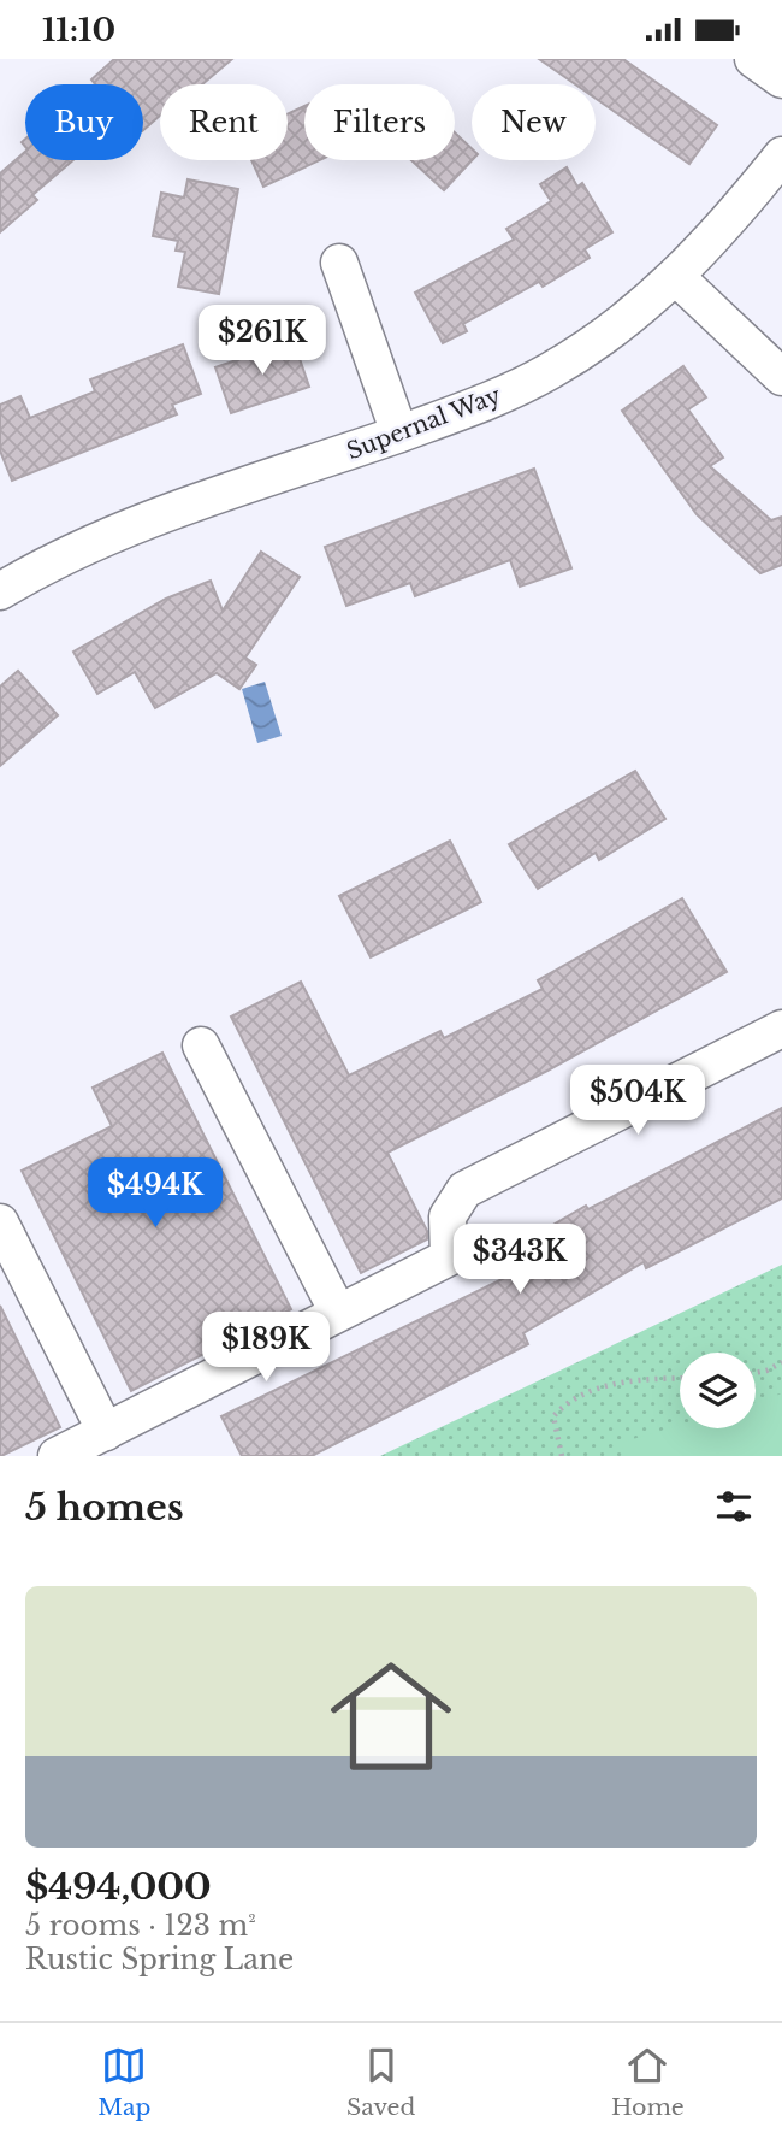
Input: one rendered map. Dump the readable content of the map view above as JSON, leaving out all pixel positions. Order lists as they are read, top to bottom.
{
  "streets": {
    "street": ["Supernal Way"]
  },
  "page": {
    "status": "11:10",
    "chip": [
      "Buy",
      "Rent",
      "Filters",
      "New"
    ],
    "price": [
      "$261K",
      "$504K",
      "$494K",
      "$343K",
      "$189K"
    ],
    "heading": "5 homes",
    "list": [
      {
        "name": "$494,000",
        "note": "5 rooms · 123 m² · Rustic Spring Lane"
      }
    ],
    "tabs": ["Map", "Saved", "Home"]
  }
}
